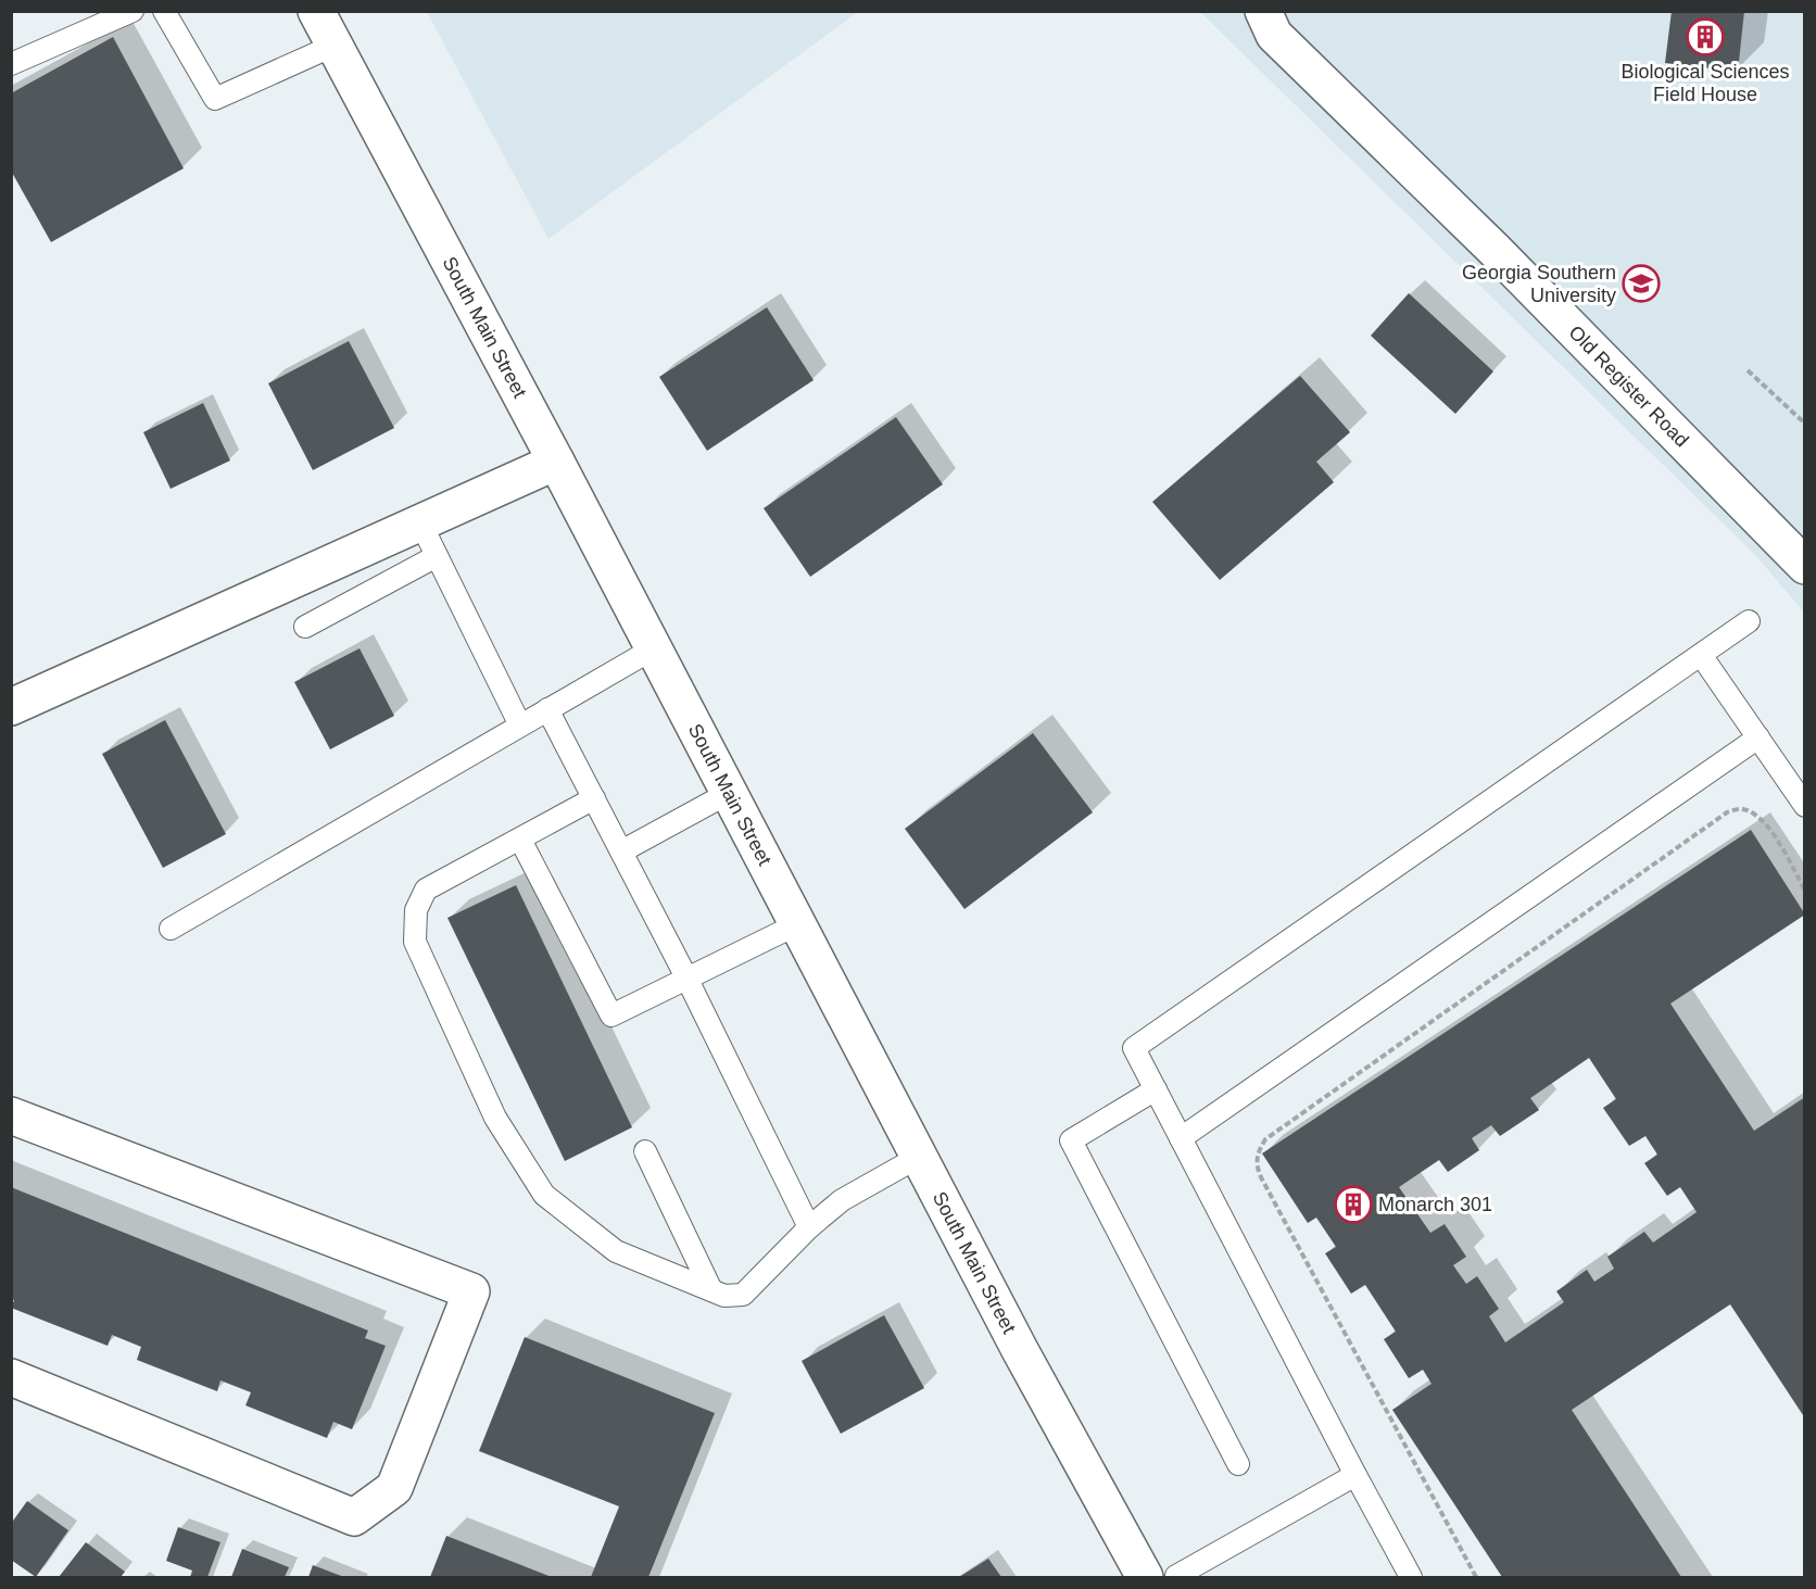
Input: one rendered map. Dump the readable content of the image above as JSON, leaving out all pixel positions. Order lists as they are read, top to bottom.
{
  "streets": {
    "street": ["South Main Street", "Old Register Road"]
  },
  "places": {
    "building": ["Biological Sciences Field House", "Monarch 301"],
    "school or university": ["Georgia Southern University"]
  }
}
